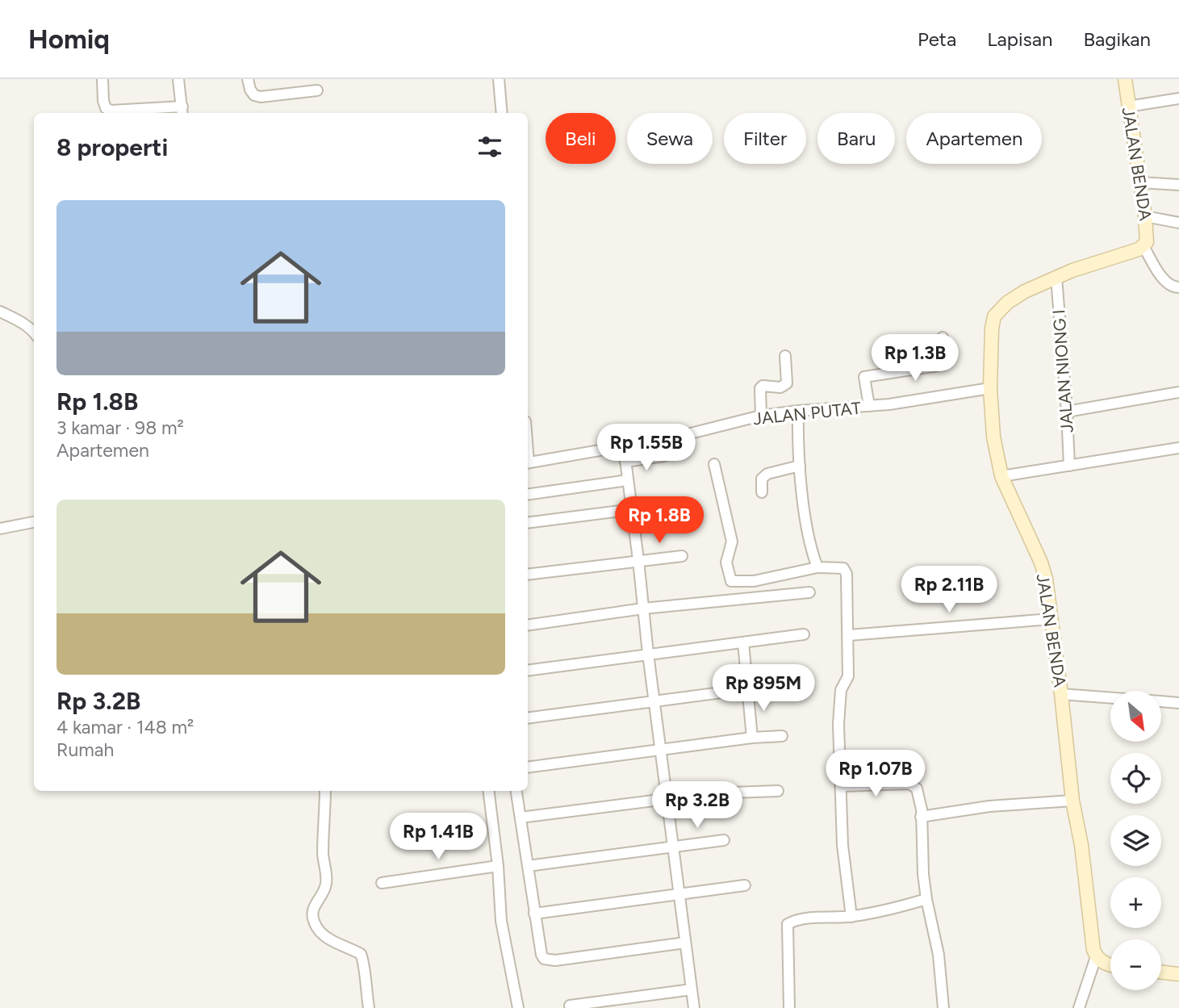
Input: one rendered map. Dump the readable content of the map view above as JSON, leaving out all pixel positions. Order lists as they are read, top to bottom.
{
  "streets": {
    "street": ["JALAN BENDA", "JALAN NIONG I", "JALAN PUTAT"]
  },
  "crossings": [
    ["JALAN BENDA", "JALAN NIONG I"],
    ["JALAN BENDA", "JALAN PUTAT"]
  ],
  "north": "bottom right",
  "page": {
    "header": "Homiq",
    "nav": ["Peta", "Lapisan", "Bagikan"],
    "chip": [
      "Beli",
      "Sewa",
      "Filter",
      "Baru",
      "Apartemen"
    ],
    "heading": "8 properti",
    "list": [
      {
        "name": "Rp 1.8B",
        "note": "3 kamar · 98 m² · Apartemen"
      },
      {
        "name": "Rp 3.2B",
        "note": "4 kamar · 148 m² · Rumah"
      }
    ],
    "price": [
      "Rp 1.3B",
      "Rp 1.55B",
      "Rp 1.8B",
      "Rp 2.11B",
      "Rp 895M",
      "Rp 1.07B",
      "Rp 3.2B",
      "Rp 1.41B"
    ],
    "map_buttons": ["+", "−"]
  }
}
